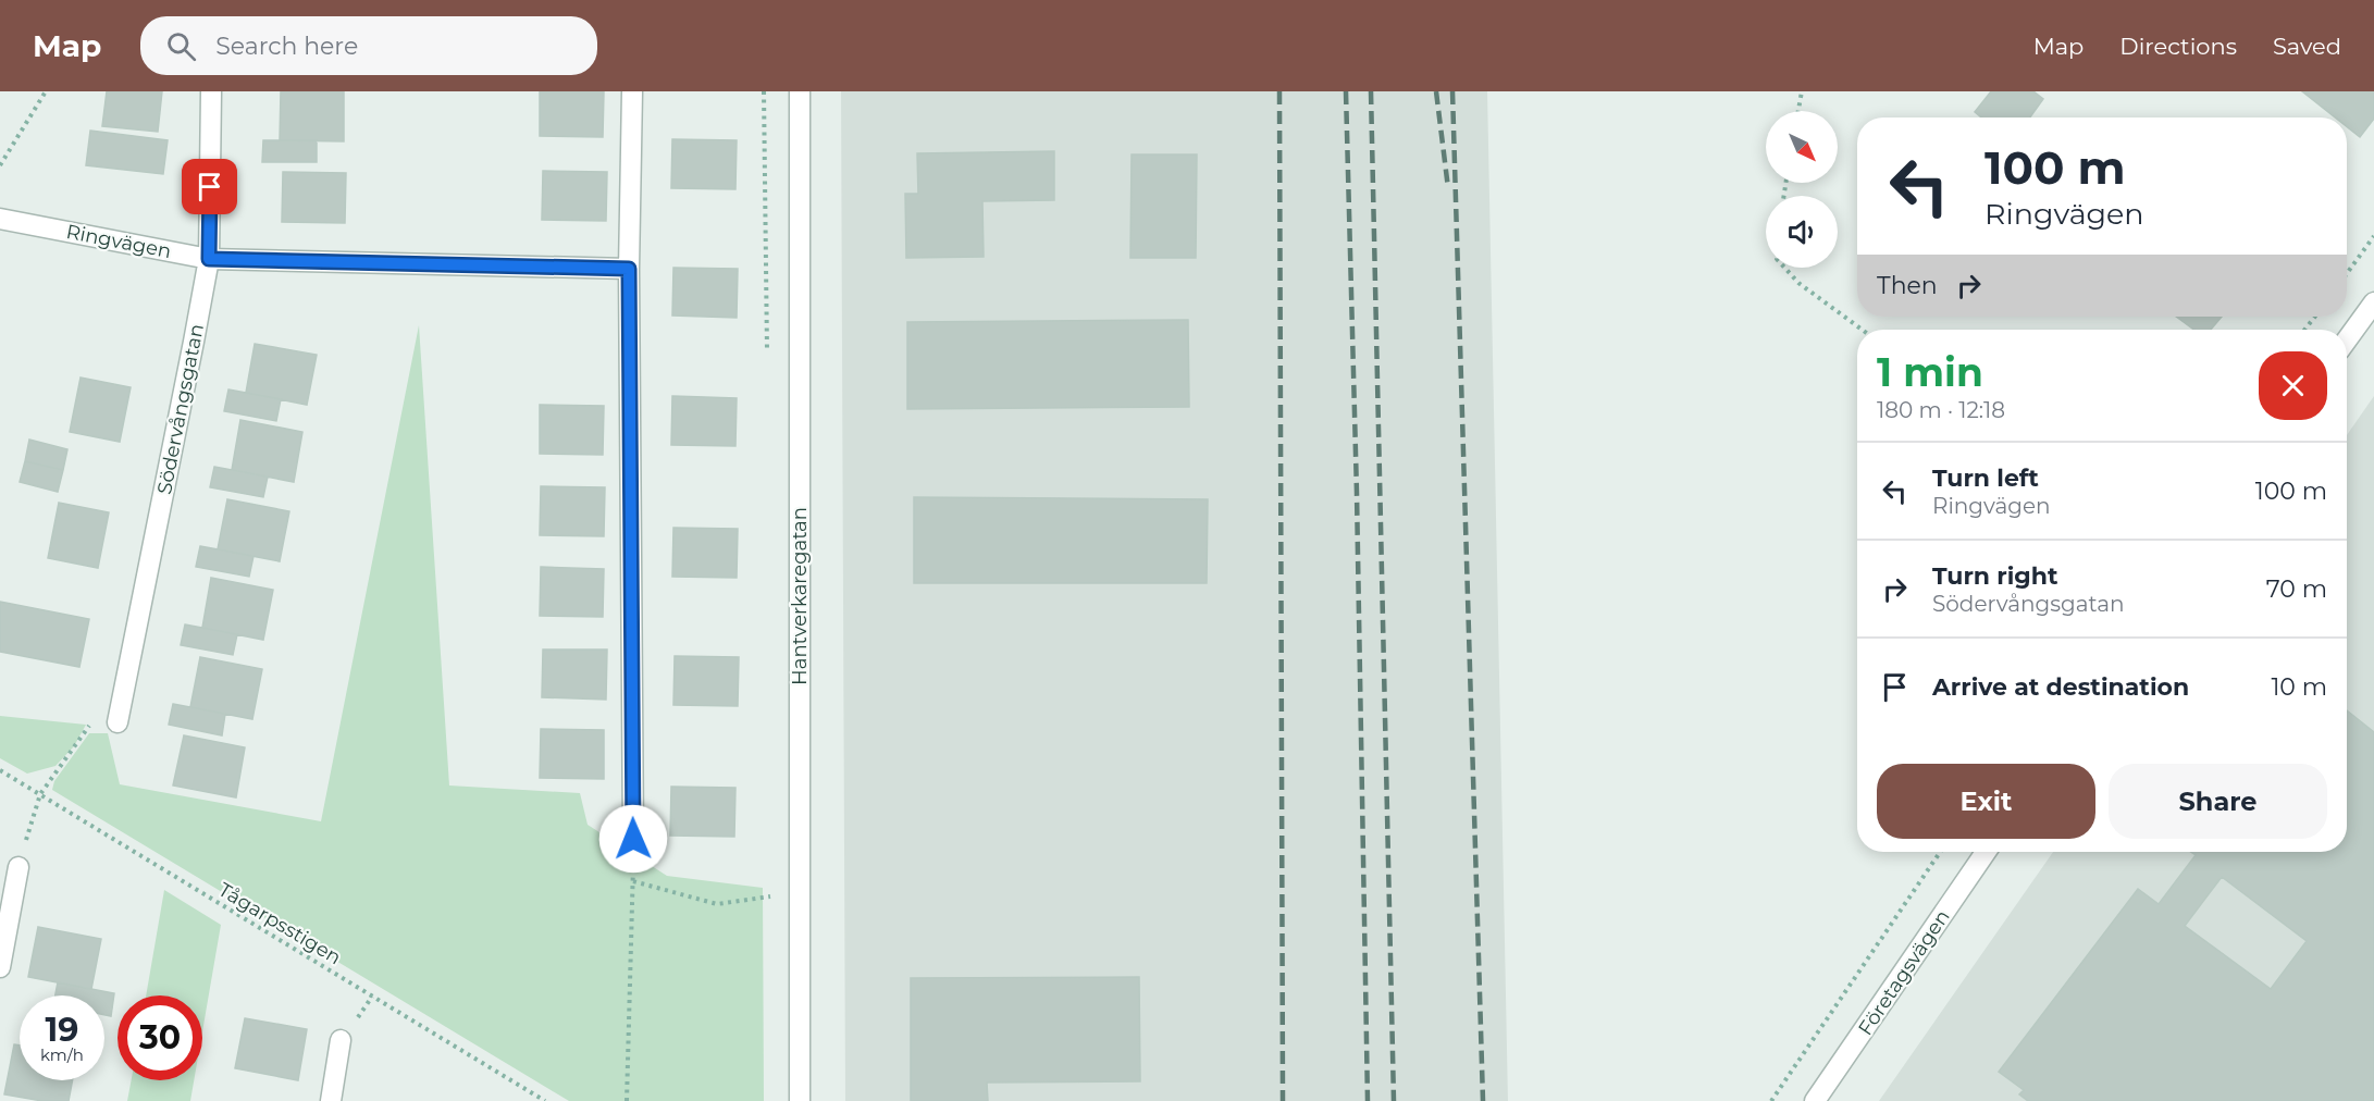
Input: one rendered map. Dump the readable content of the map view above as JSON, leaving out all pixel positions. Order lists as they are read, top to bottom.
{
  "streets": {
    "street": [
      "Ringvägen",
      "Södervångsgatan",
      "Hantverkaregatan",
      "Företagsvägen"
    ],
    "path": ["Tågarpsstigen"]
  },
  "crossings": [
    ["Ringvägen", "Södervångsgatan"]
  ],
  "north": "bottom right",
  "page": {
    "header": "Map",
    "search": "Search here",
    "nav": ["Map", "Directions", "Saved"],
    "turn": ["100 m", "Ringvägen"],
    "then": "Then",
    "heading": ["1 min", "180 m · 12:18"],
    "list": [
      {
        "name": "Turn left",
        "note": "Ringvägen",
        "value": "100 m"
      },
      {
        "name": "Turn right",
        "note": "Södervångsgatan",
        "value": "70 m"
      },
      {
        "name": "Arrive at destination",
        "value": "10 m"
      }
    ],
    "buttons": ["Exit", "Share"],
    "speed": "19 km/h",
    "limit": "30"
  }
}
